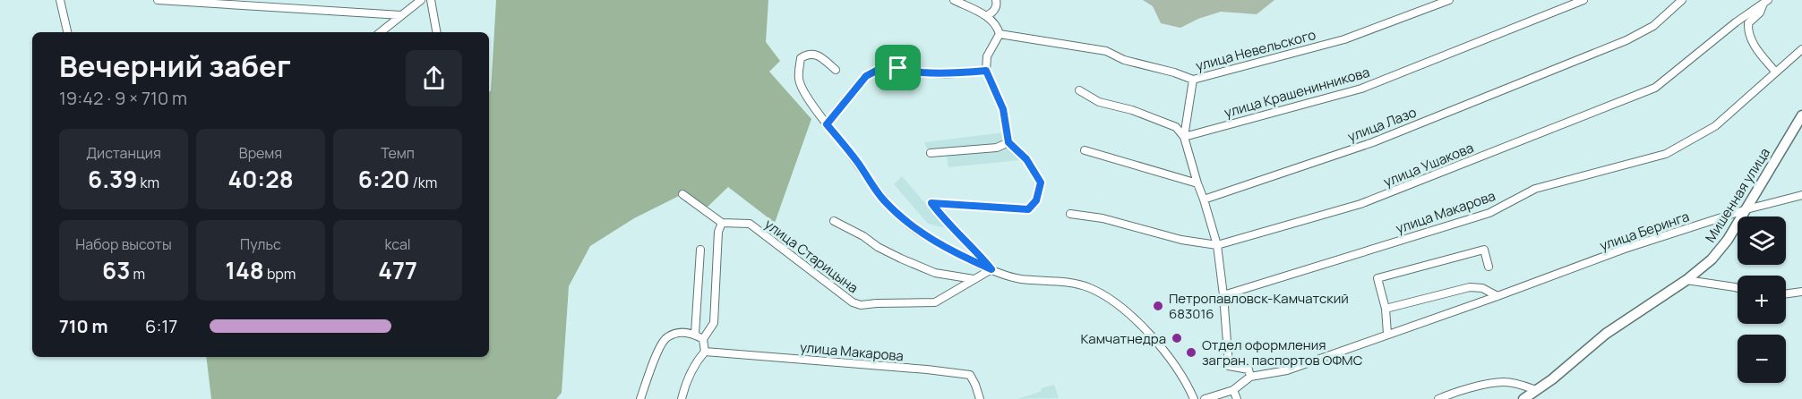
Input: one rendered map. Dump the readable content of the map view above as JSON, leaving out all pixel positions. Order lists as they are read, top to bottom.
{
  "streets": {
    "main road": ["Мишенная улица"],
    "street": [
      "улица Невельского",
      "улица Крашенинникова",
      "улица Лазо",
      "улица Ушакова",
      "улица Макарова",
      "улица Беринга",
      "улица Старицына"
    ]
  },
  "crossings": [
    ["улица Ушакова", "улица Макарова"],
    ["Мишенная улица", "улица Беринга"]
  ],
  "places": ["Петропавловск-Камчатский 683016", "Камчатнедра", "Отдел оформления загран. паспортов ОФМС"],
  "page": {
    "heading": ["Вечерний забег", "19:42 · 9 × 710 m"],
    "stats": [
      ["Дистанция", "6.39 km"],
      ["Время", "40:28"],
      ["Темп", "6:20 /km"],
      ["Набор высоты", "63 m"],
      ["Пульс", "148 bpm"],
      ["kcal", "477"]
    ],
    "map_buttons": ["+", "−"],
    "list": [
      {
        "name": "710 m",
        "note": "6:17"
      }
    ]
  }
}
